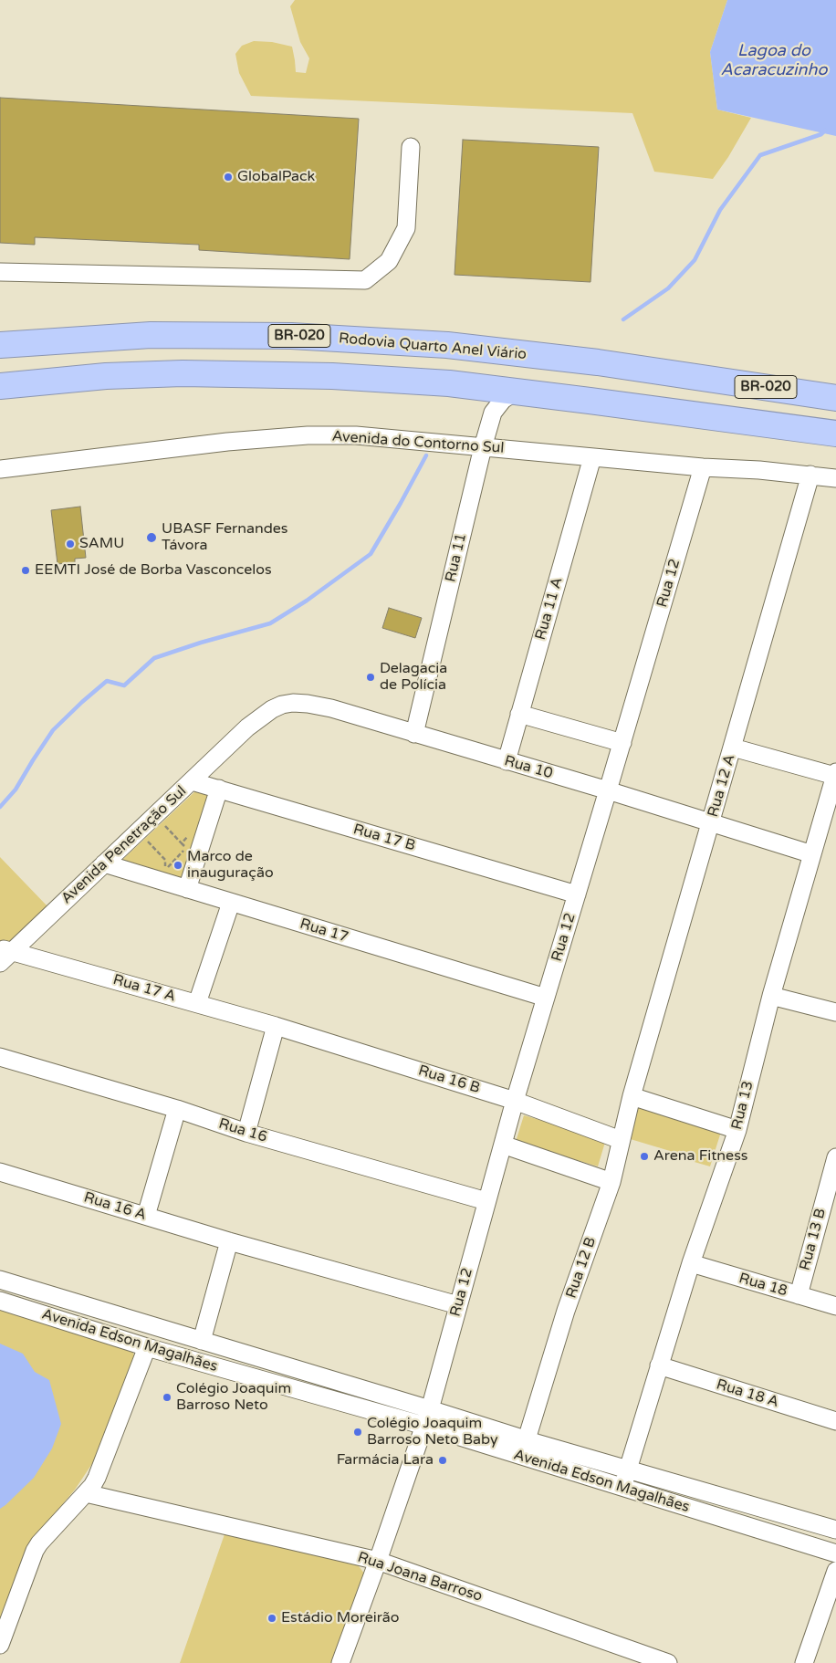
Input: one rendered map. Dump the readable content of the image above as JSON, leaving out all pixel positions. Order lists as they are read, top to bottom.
{
  "streets": {
    "highway": ["BR-020", "Rodovia Quarto Anel Viário"],
    "street": [
      "Avenida do Contorno Sul",
      "Rua 11",
      "Rua 12",
      "Rua 11 A",
      "Rua 10",
      "Rua 12 A",
      "Rua 17 B",
      "Avenida Penetração Sul",
      "Rua 17",
      "Rua 17 A",
      "Rua 16 B",
      "Rua 13",
      "Rua 16",
      "Rua 16 A",
      "Rua 13 B",
      "Rua 12 B",
      "Rua 18",
      "Avenida Edson Magalhães",
      "Rua 18 A",
      "Rua Joana Barroso"
    ]
  },
  "crossings": [
    ["BR-020", "Rua 11"],
    ["Avenida do Contorno Sul", "Rua 11"],
    ["Avenida do Contorno Sul", "Rua 12"],
    ["Avenida do Contorno Sul", "Rua 11 A"],
    ["Avenida do Contorno Sul", "Rua 12 A"],
    ["Rua 11", "Rua 10"],
    ["Rua 12", "Rua 10"],
    ["Rua 12", "Rua 17 B"],
    ["Rua 12", "Rua 17"],
    ["Rua 12", "Rua 16 B"],
    ["Rua 12", "Rua 16"],
    ["Rua 12", "Avenida Edson Magalhães"],
    ["Rua 12", "Rua Joana Barroso"],
    ["Rua 11 A", "Rua 10"],
    ["Rua 10", "Rua 12 A"],
    ["Rua 10", "Avenida Penetração Sul"],
    ["Rua 10", "Rua 13"],
    ["Rua 12 A", "Rua 12 B"],
    ["Rua 17 B", "Avenida Penetração Sul"],
    ["Avenida Penetração Sul", "Rua 17"],
    ["Avenida Penetração Sul", "Rua 17 A"],
    ["Rua 17 A", "Rua 16 B"],
    ["Rua 16 B", "Rua 12 B"],
    ["Rua 13", "Rua 18"],
    ["Rua 13", "Avenida Edson Magalhães"],
    ["Rua 13", "Rua 18 A"],
    ["Rua 13 B", "Rua 18"],
    ["Rua 12 B", "Avenida Edson Magalhães"]
  ],
  "water": ["Lagoa do Acaracuzinho"],
  "places": [
    "GlobalPack",
    "UBASF Fernandes Távora",
    "SAMU",
    "EEMTI José de Borba Vasconcelos",
    "Delagacia de Polícia",
    "Marco de inauguração",
    "Arena Fitness",
    "Colégio Joaquim Barroso Neto",
    "Colégio Joaquim Barroso Neto Baby",
    "Farmácia Lara",
    "Estádio Moreirão"
  ]
}
